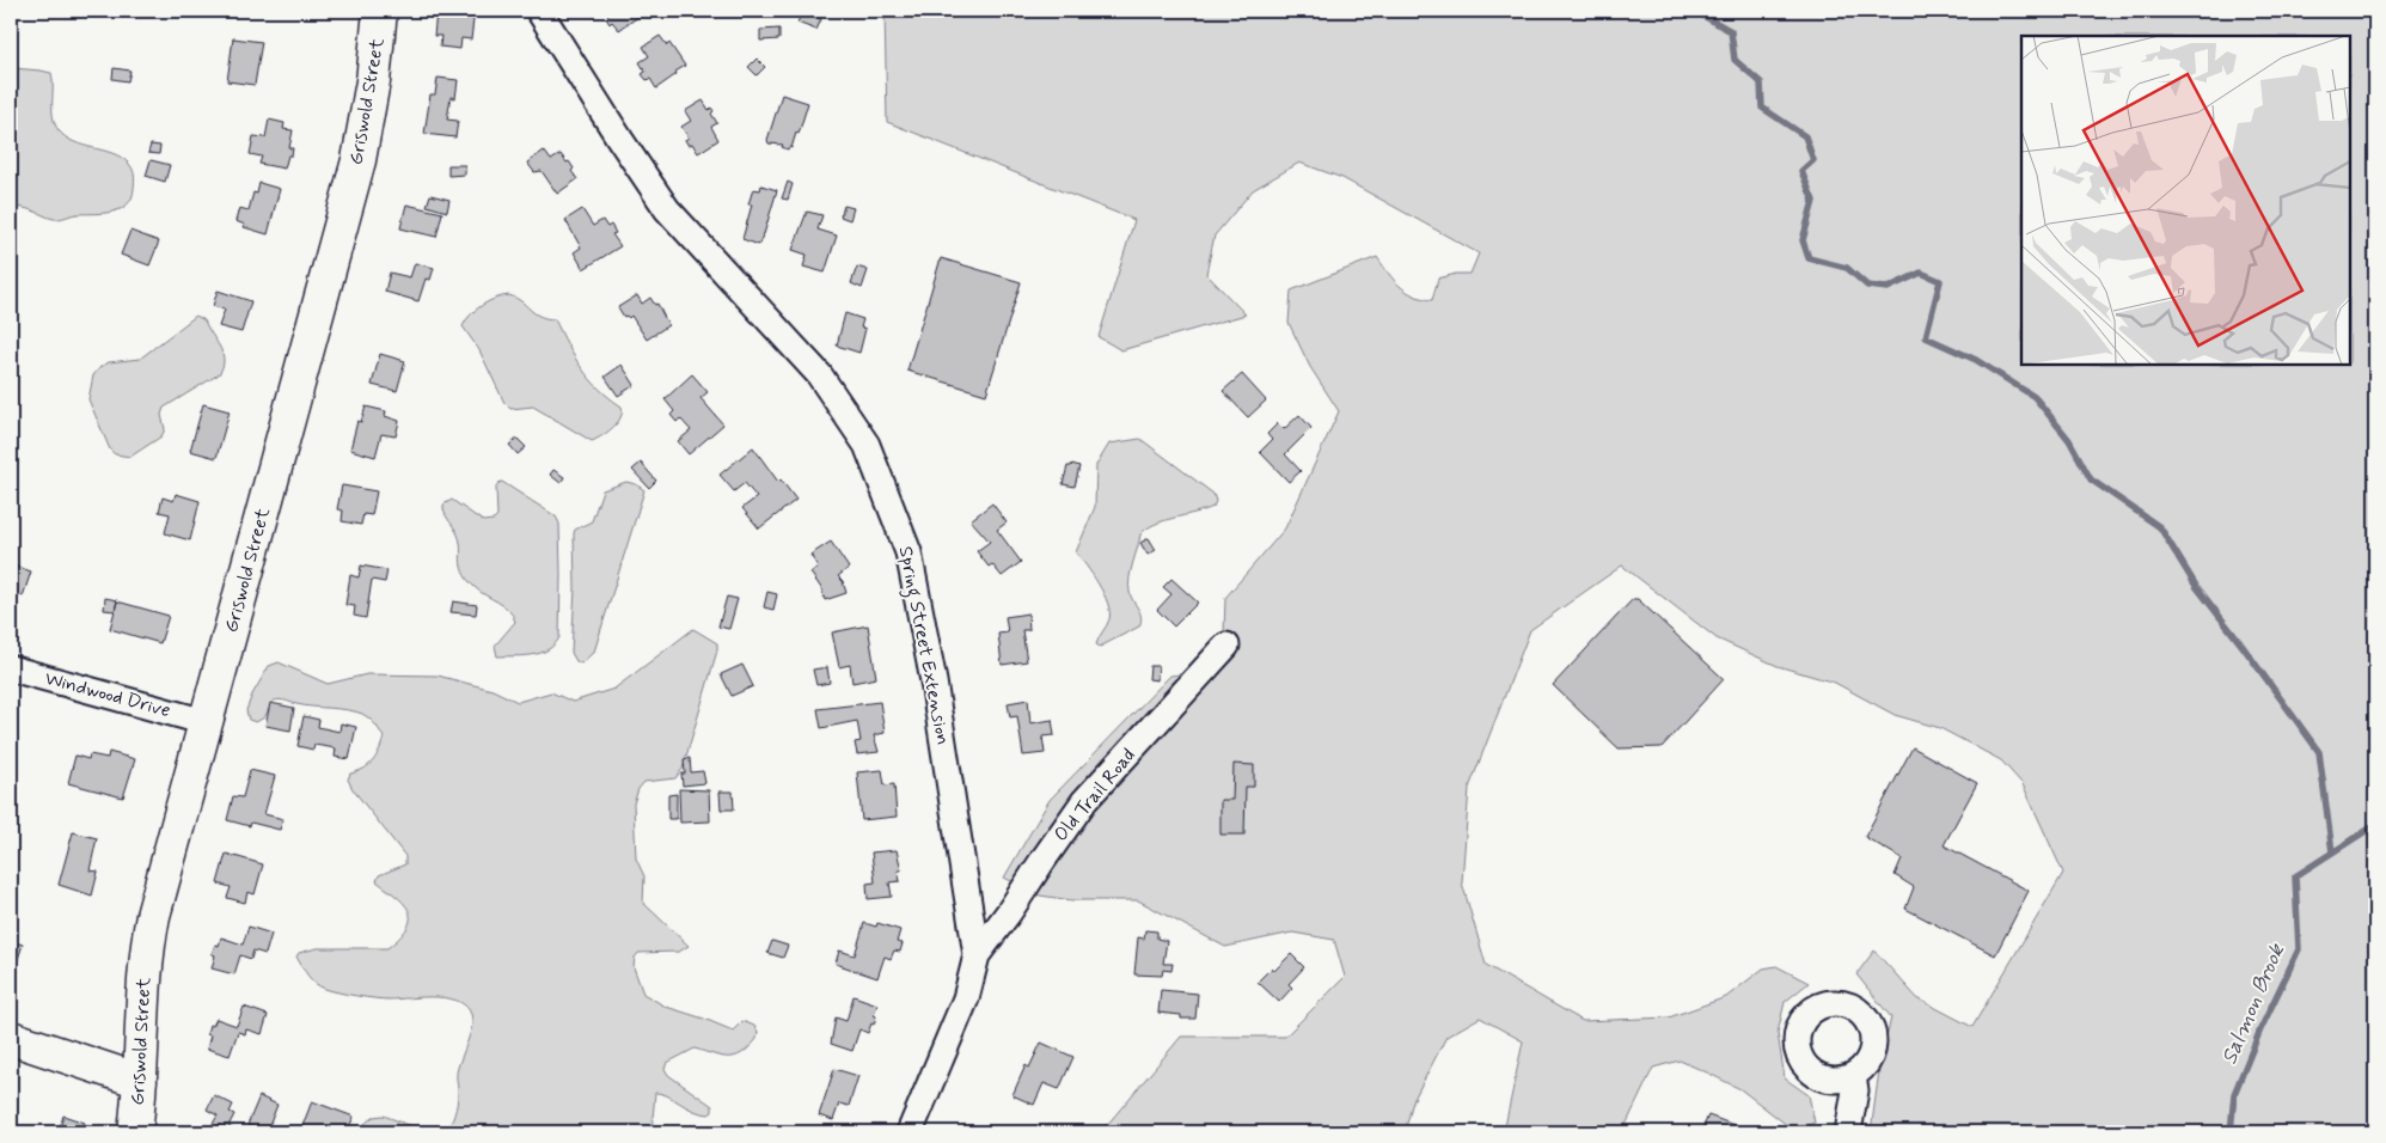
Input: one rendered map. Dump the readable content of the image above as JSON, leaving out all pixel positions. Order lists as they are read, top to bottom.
{
  "streets": {
    "main road": ["Griswold Street"],
    "street": ["Spring Street Extension", "Windwood Drive", "Old Trail Road"]
  },
  "crossings": [
    ["Griswold Street", "Windwood Drive"],
    ["Spring Street Extension", "Old Trail Road"]
  ],
  "water": ["Salmon Brook"]
}
